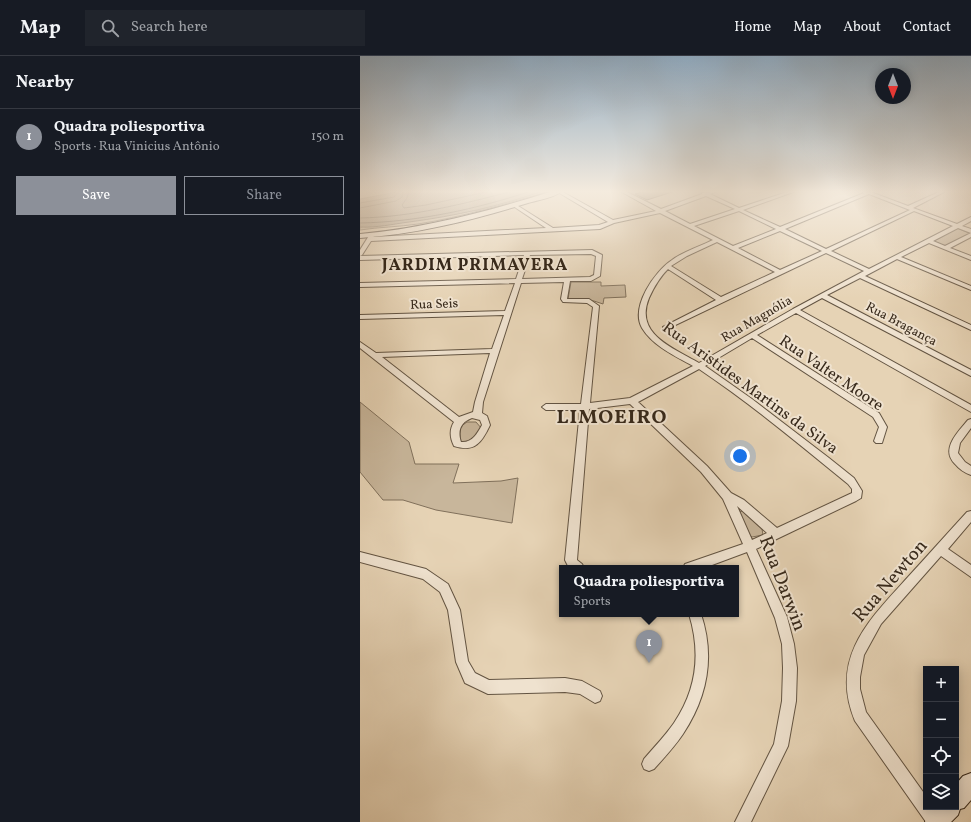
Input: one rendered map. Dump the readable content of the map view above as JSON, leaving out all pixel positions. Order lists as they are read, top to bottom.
{
  "streets": {
    "street": [
      "Rua Seis",
      "Rua Magnólia",
      "Rua Bragança",
      "Rua Valter Moore",
      "Rua Aristides Martins da Silva",
      "Rua Newton",
      "Rua Darwin"
    ]
  },
  "crossings": [
    ["Rua Magnólia", "Rua Bragança"],
    ["Rua Magnólia", "Rua Valter Moore"],
    ["Rua Magnólia", "Rua Aristides Martins da Silva"],
    ["Rua Magnólia", "Rua Darwin"],
    ["Rua Aristides Martins da Silva", "Rua Darwin"]
  ],
  "districts": ["JARDIM PRIMAVERA", "LIMOEIRO"],
  "north": "bottom",
  "page": {
    "header": "Map",
    "search": "Search here",
    "nav": [
      "Home",
      "Map",
      "About",
      "Contact"
    ],
    "heading": "Nearby",
    "list": [
      {
        "mark": "1",
        "name": "Quadra poliesportiva",
        "note": "Sports · Rua Vinicius Antônio",
        "value": "150 m"
      }
    ],
    "buttons": ["Save", "Share"],
    "popup": ["Quadra poliesportiva", "Sports"],
    "pins": "1",
    "map_buttons": ["+", "−"]
  }
}
